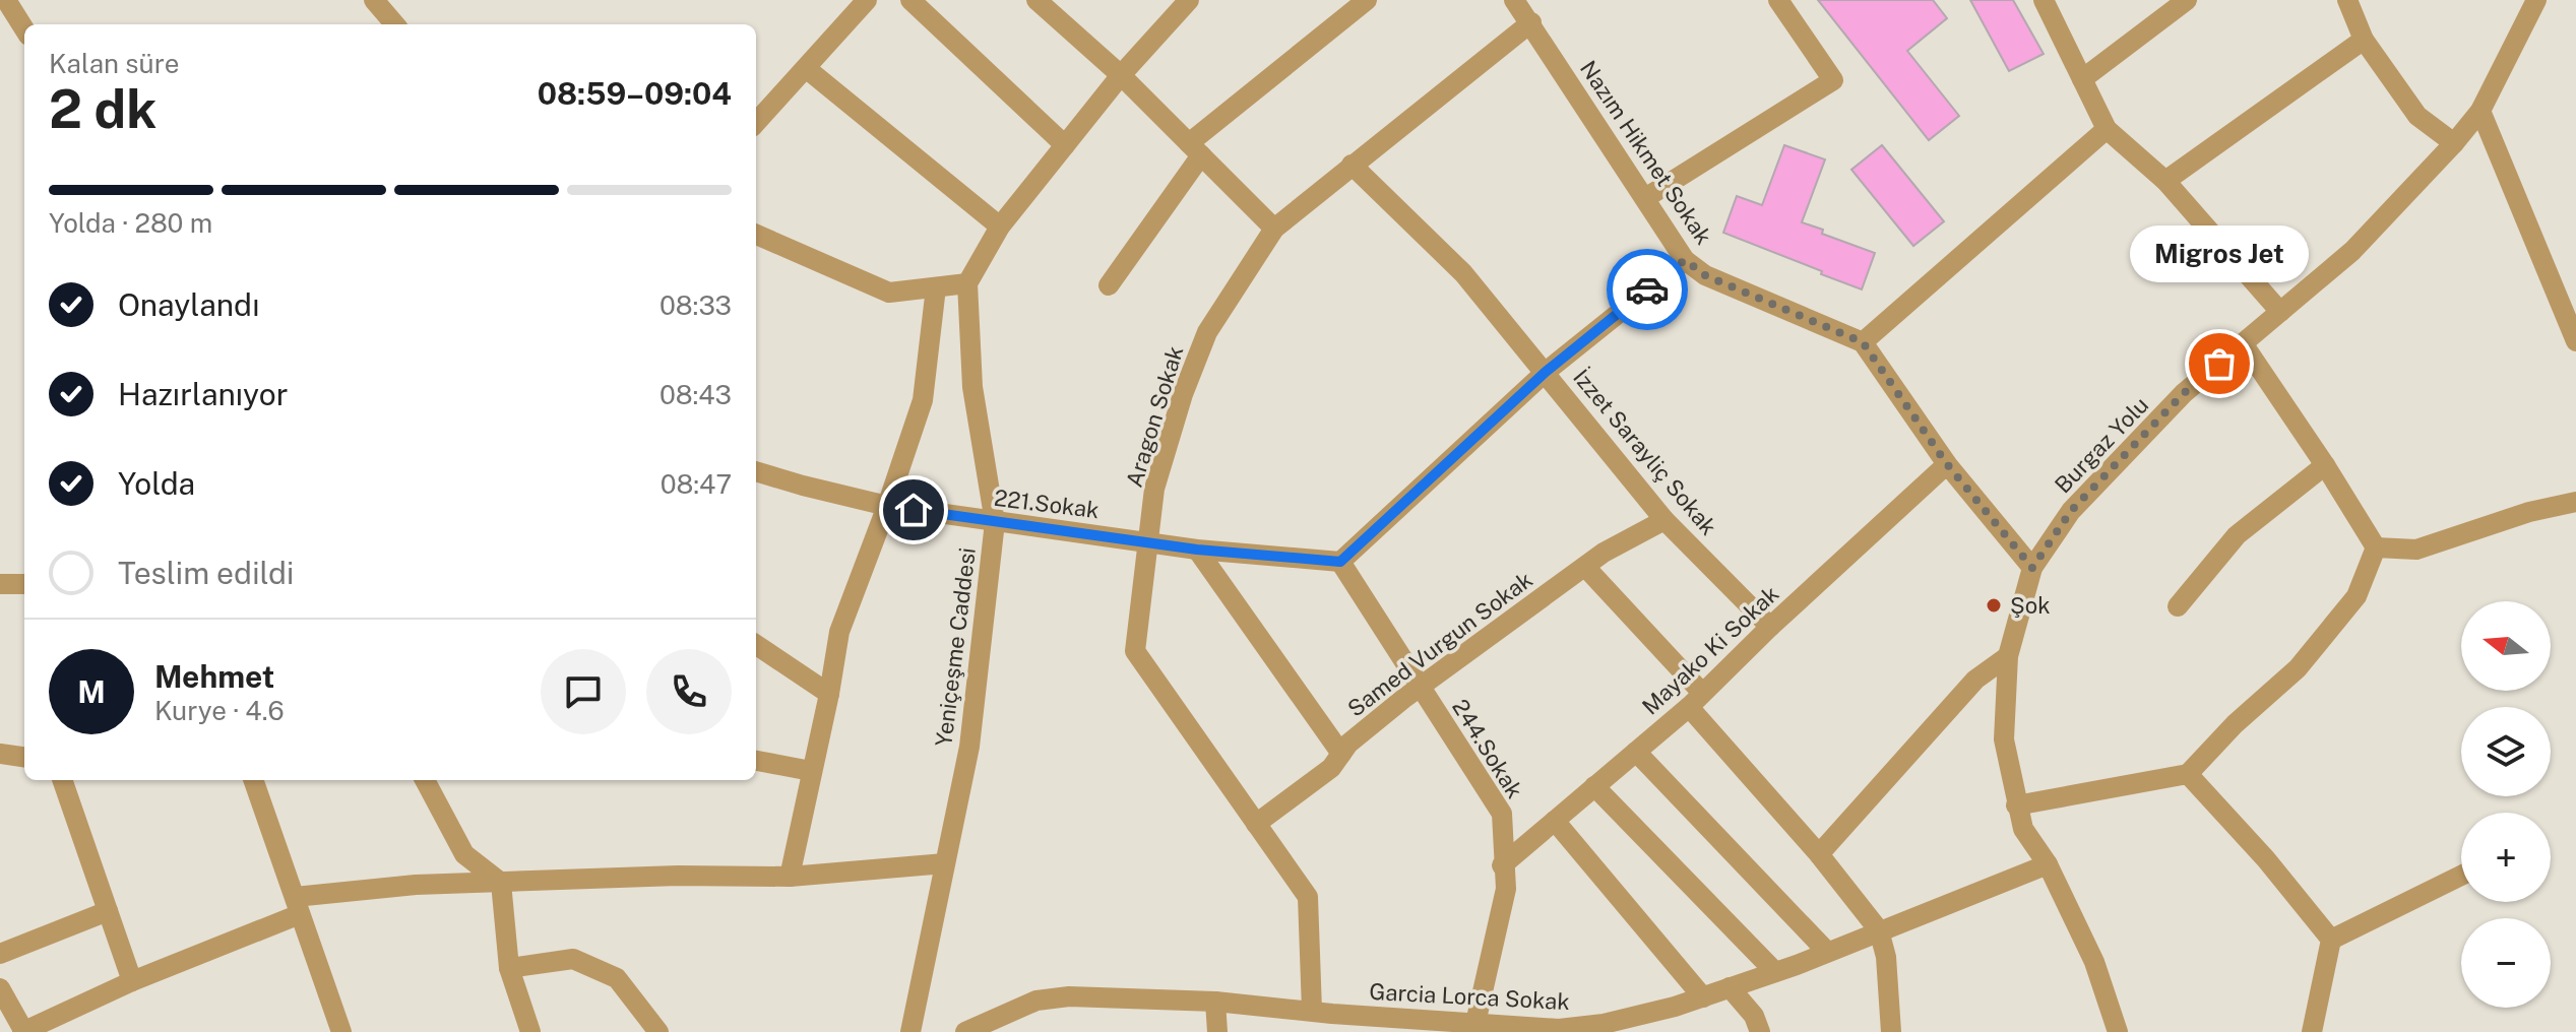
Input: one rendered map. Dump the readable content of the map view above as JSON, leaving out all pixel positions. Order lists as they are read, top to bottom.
{
  "streets": {
    "street": [
      "Nazım Hikmet Sokak",
      "Aragon Sokak",
      "Burgaz Yolu",
      "İzzet Sarayliç Sokak",
      "221.Sokak",
      "Samed Vurgun Sokak",
      "Yeniçeşme Caddesi",
      "Mayako Ki Sokak",
      "244.Sokak",
      "Garcia Lorca Sokak"
    ]
  },
  "crossings": [
    ["Nazım Hikmet Sokak", "Aragon Sokak"],
    ["Aragon Sokak", "İzzet Sarayliç Sokak"],
    ["Aragon Sokak", "221.Sokak"],
    ["Aragon Sokak", "Samed Vurgun Sokak"],
    ["Aragon Sokak", "Garcia Lorca Sokak"],
    ["Burgaz Yolu", "Garcia Lorca Sokak"],
    ["İzzet Sarayliç Sokak", "Samed Vurgun Sokak"],
    ["İzzet Sarayliç Sokak", "Mayako Ki Sokak"],
    ["221.Sokak", "Yeniçeşme Caddesi"],
    ["221.Sokak", "244.Sokak"],
    ["Samed Vurgun Sokak", "244.Sokak"],
    ["Mayako Ki Sokak", "244.Sokak"],
    ["244.Sokak", "Garcia Lorca Sokak"]
  ],
  "places": ["Migros Jet", "Şok"],
  "north": "left",
  "page": {
    "heading": ["2 dk", "Kalan süre", "08:59–09:04"],
    "panel": ["Mehmet", "Kurye · 4.6"],
    "bar": "Yolda · 280 m",
    "bubble": "Migros Jet",
    "list": [
      ["Onaylandı", "08:33"],
      ["Hazırlanıyor", "08:43"],
      ["Yolda", "08:47"],
      "Teslim edildi"
    ],
    "map_buttons": ["+", "−"],
    "round": "M"
  }
}
